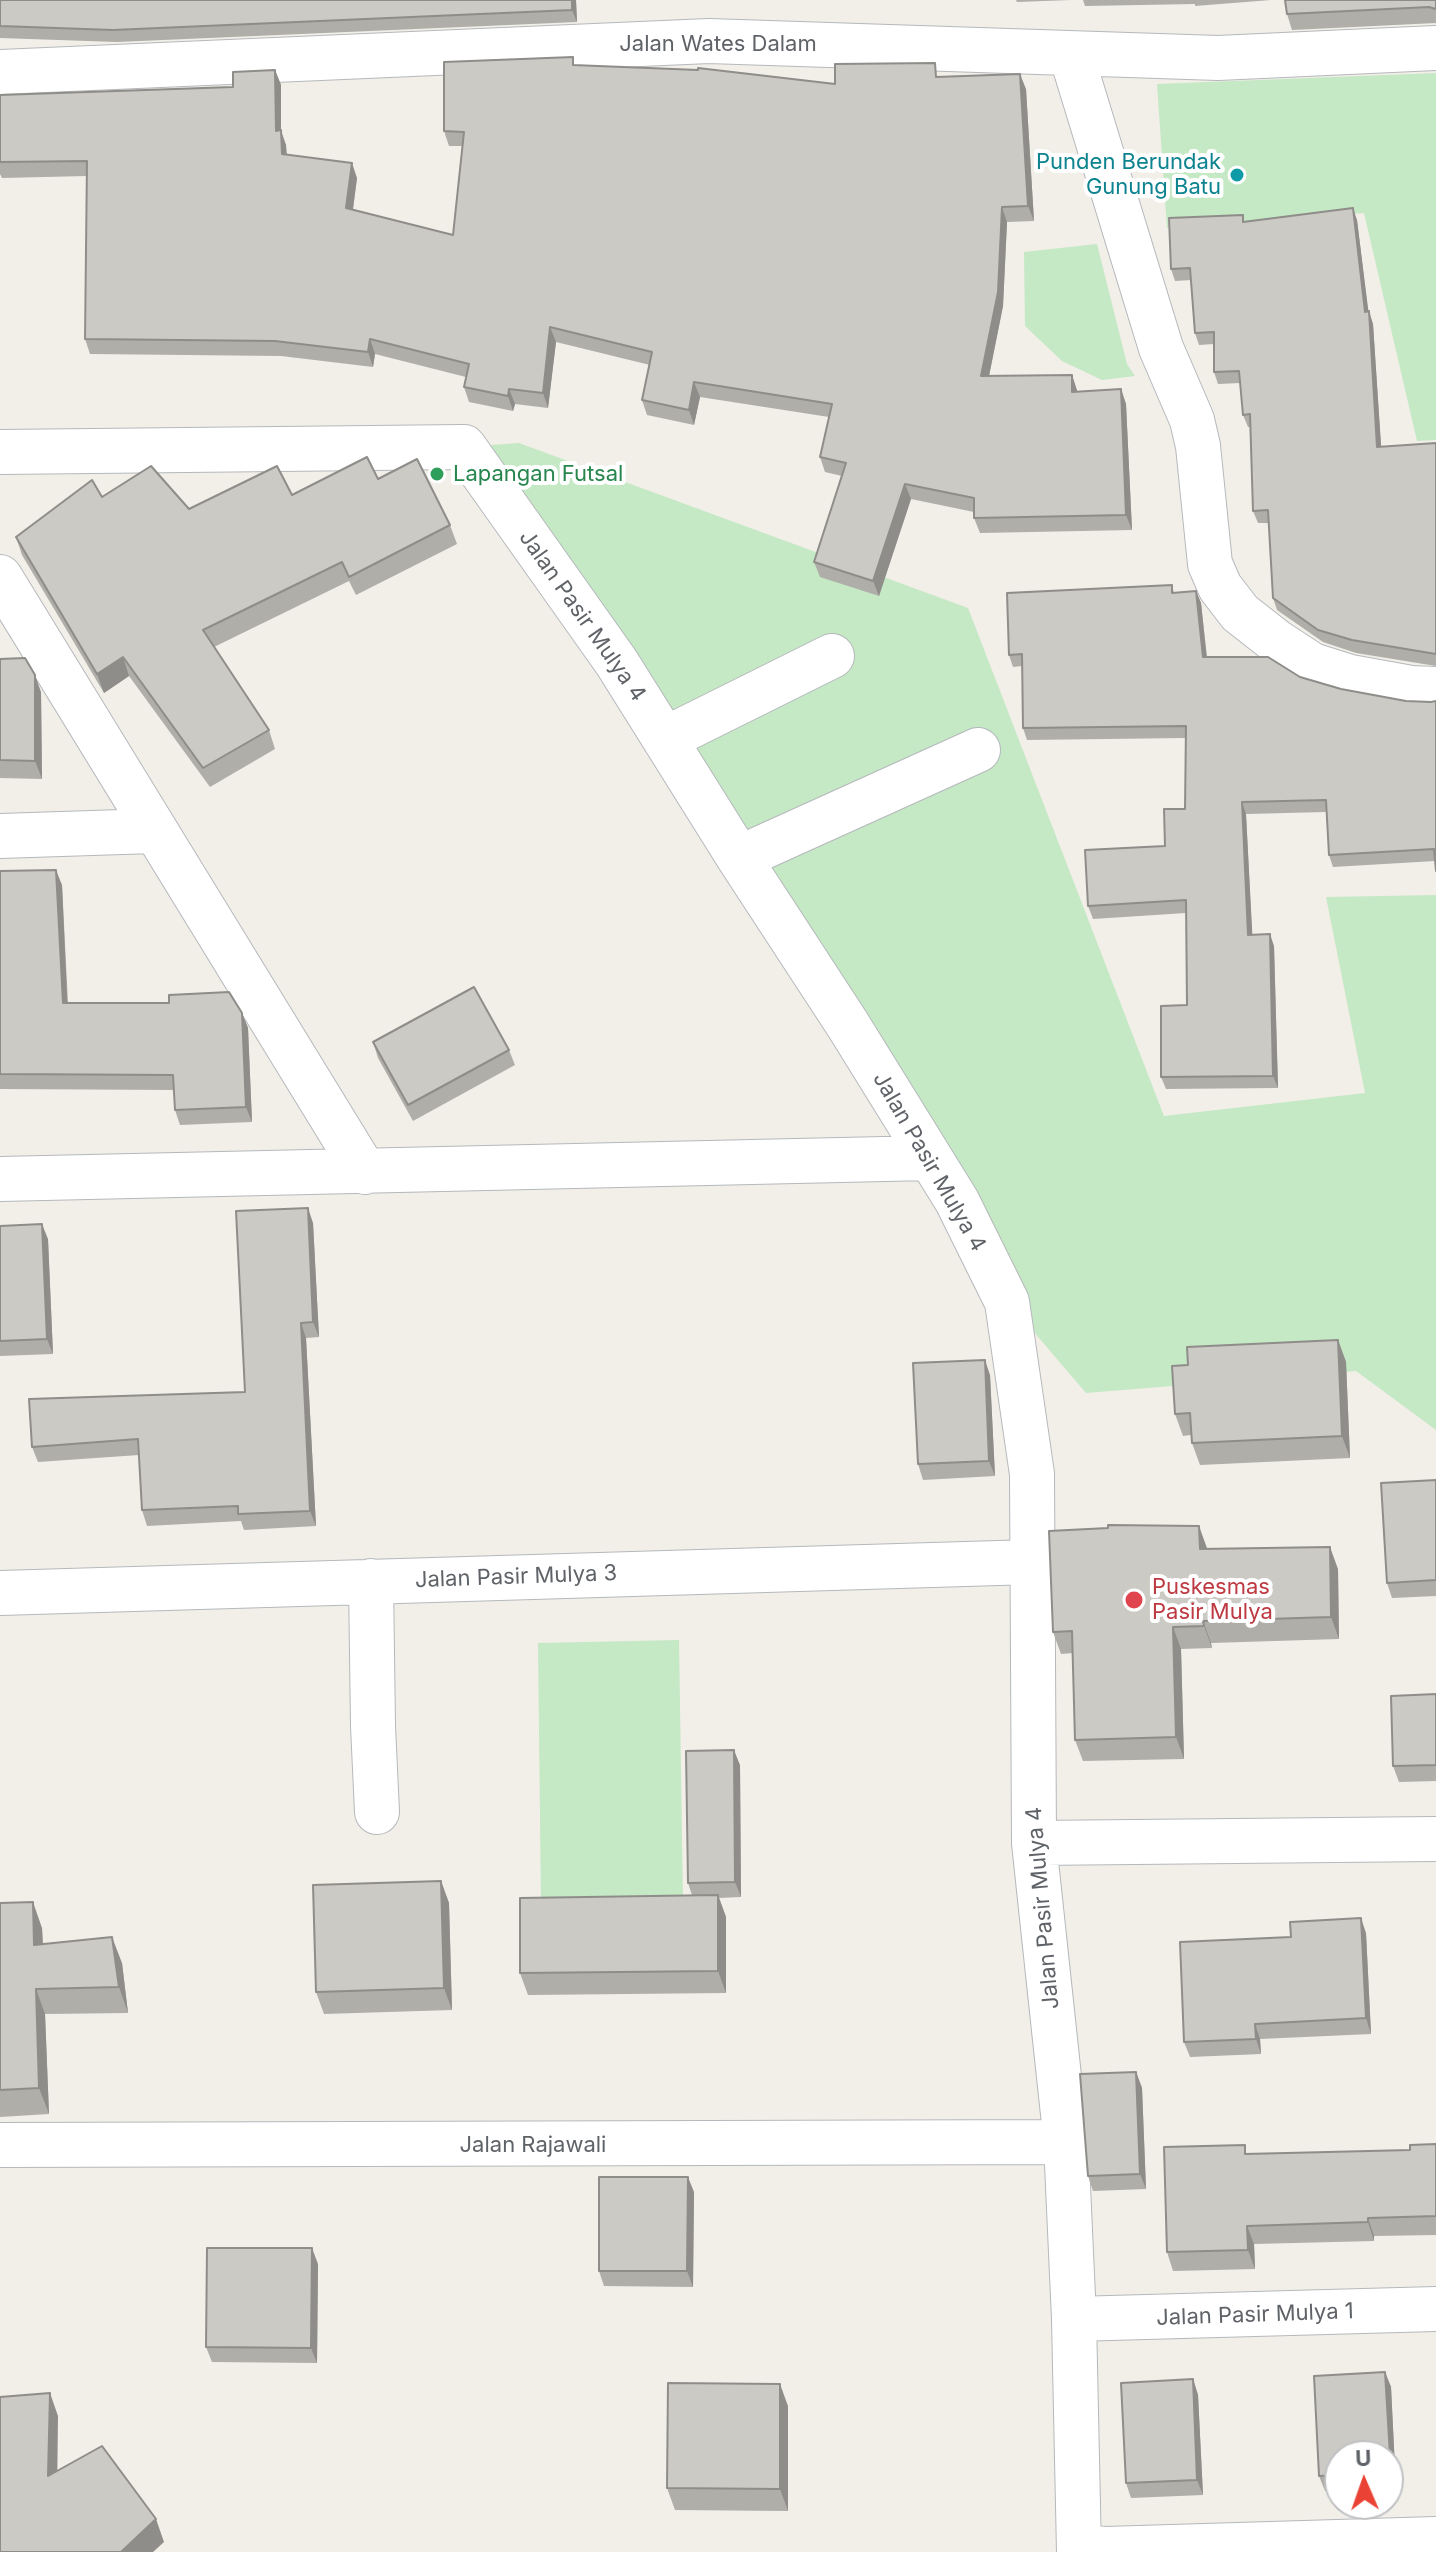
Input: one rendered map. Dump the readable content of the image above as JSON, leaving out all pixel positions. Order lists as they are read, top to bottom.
{
  "streets": {
    "street": [
      "Jalan Wates Dalam",
      "Jalan Pasir Mulya 4",
      "Jalan Pasir Mulya 3",
      "Jalan Rajawali",
      "Jalan Pasir Mulya 1"
    ]
  },
  "crossings": [
    ["Jalan Pasir Mulya 4", "Jalan Pasir Mulya 3"],
    ["Jalan Pasir Mulya 4", "Jalan Rajawali"],
    ["Jalan Pasir Mulya 4", "Jalan Pasir Mulya 1"]
  ],
  "places": ["Punden Berundak Gunung Batu", "Lapangan Futsal", "Puskesmas Pasir Mulya"],
  "north": "top"
}
